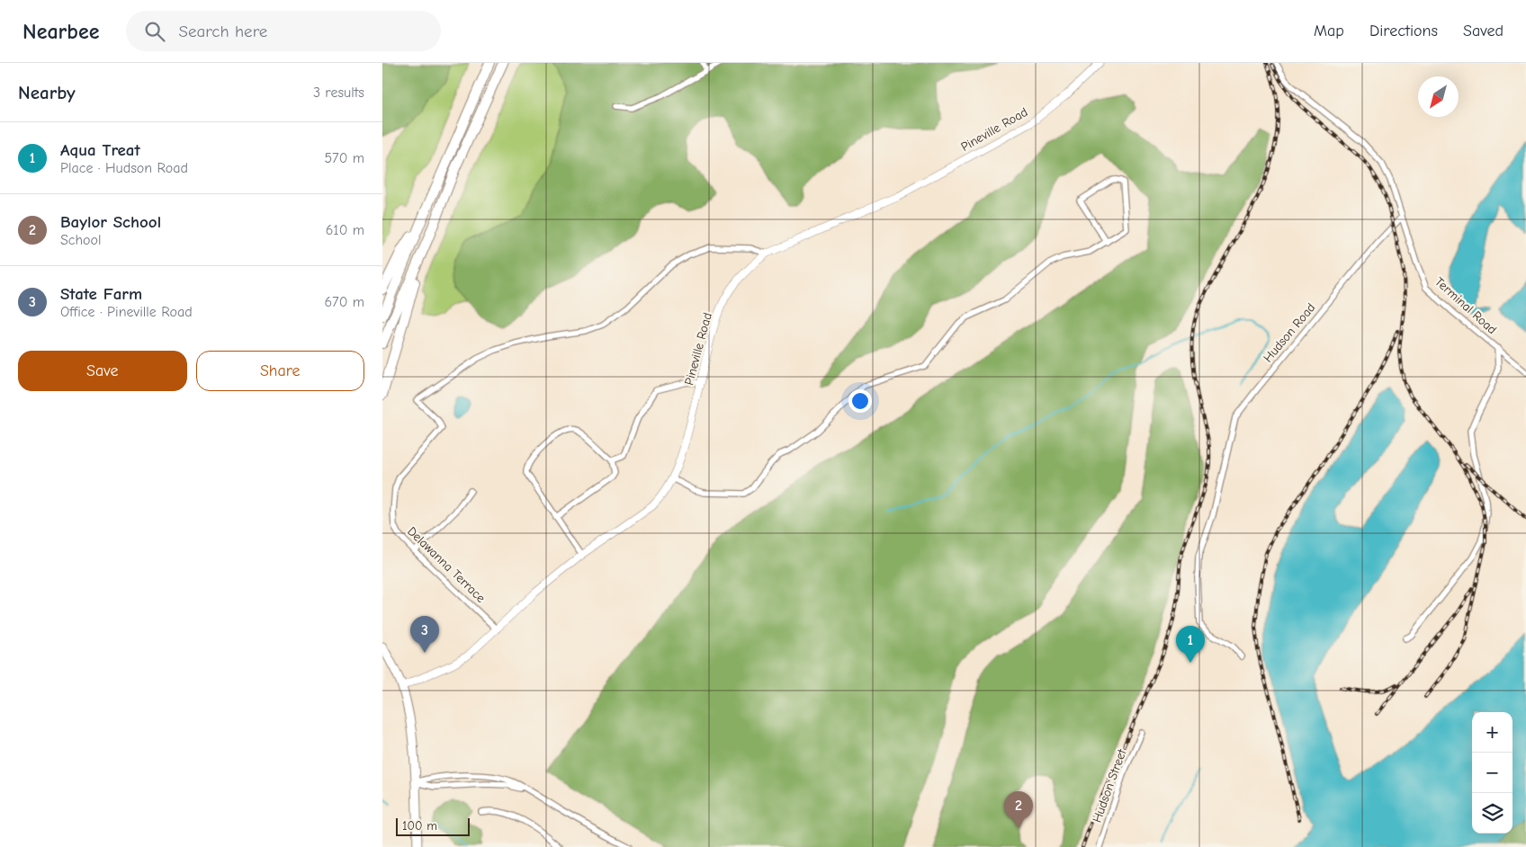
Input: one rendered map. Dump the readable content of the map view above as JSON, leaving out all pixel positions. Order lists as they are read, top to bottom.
{
  "streets": {
    "main road": ["Pineville Road"],
    "street": [
      "Terminal Road",
      "Hudson Road",
      "Delawanna Terrace",
      "Hudson Street"
    ]
  },
  "crossings": [
    ["Pineville Road", "Delawanna Terrace"],
    ["Terminal Road", "Hudson Road"]
  ],
  "scale_bar": "100 m",
  "north": "bottom left",
  "page": {
    "header": "Nearbee",
    "search": "Search here",
    "nav": ["Map", "Directions", "Saved"],
    "heading": ["Nearby", "3 results"],
    "list": [
      {
        "mark": "1",
        "name": "Aqua Treat",
        "note": "Place · Hudson Road",
        "value": "570 m"
      },
      {
        "mark": "2",
        "name": "Baylor School",
        "note": "School",
        "value": "610 m"
      },
      {
        "mark": "3",
        "name": "State Farm",
        "note": "Office · Pineville Road",
        "value": "670 m"
      }
    ],
    "buttons": ["Save", "Share"],
    "pins": ["3", "1", "2"],
    "map_buttons": ["+", "−"],
    "scale": "100 m"
  }
}
